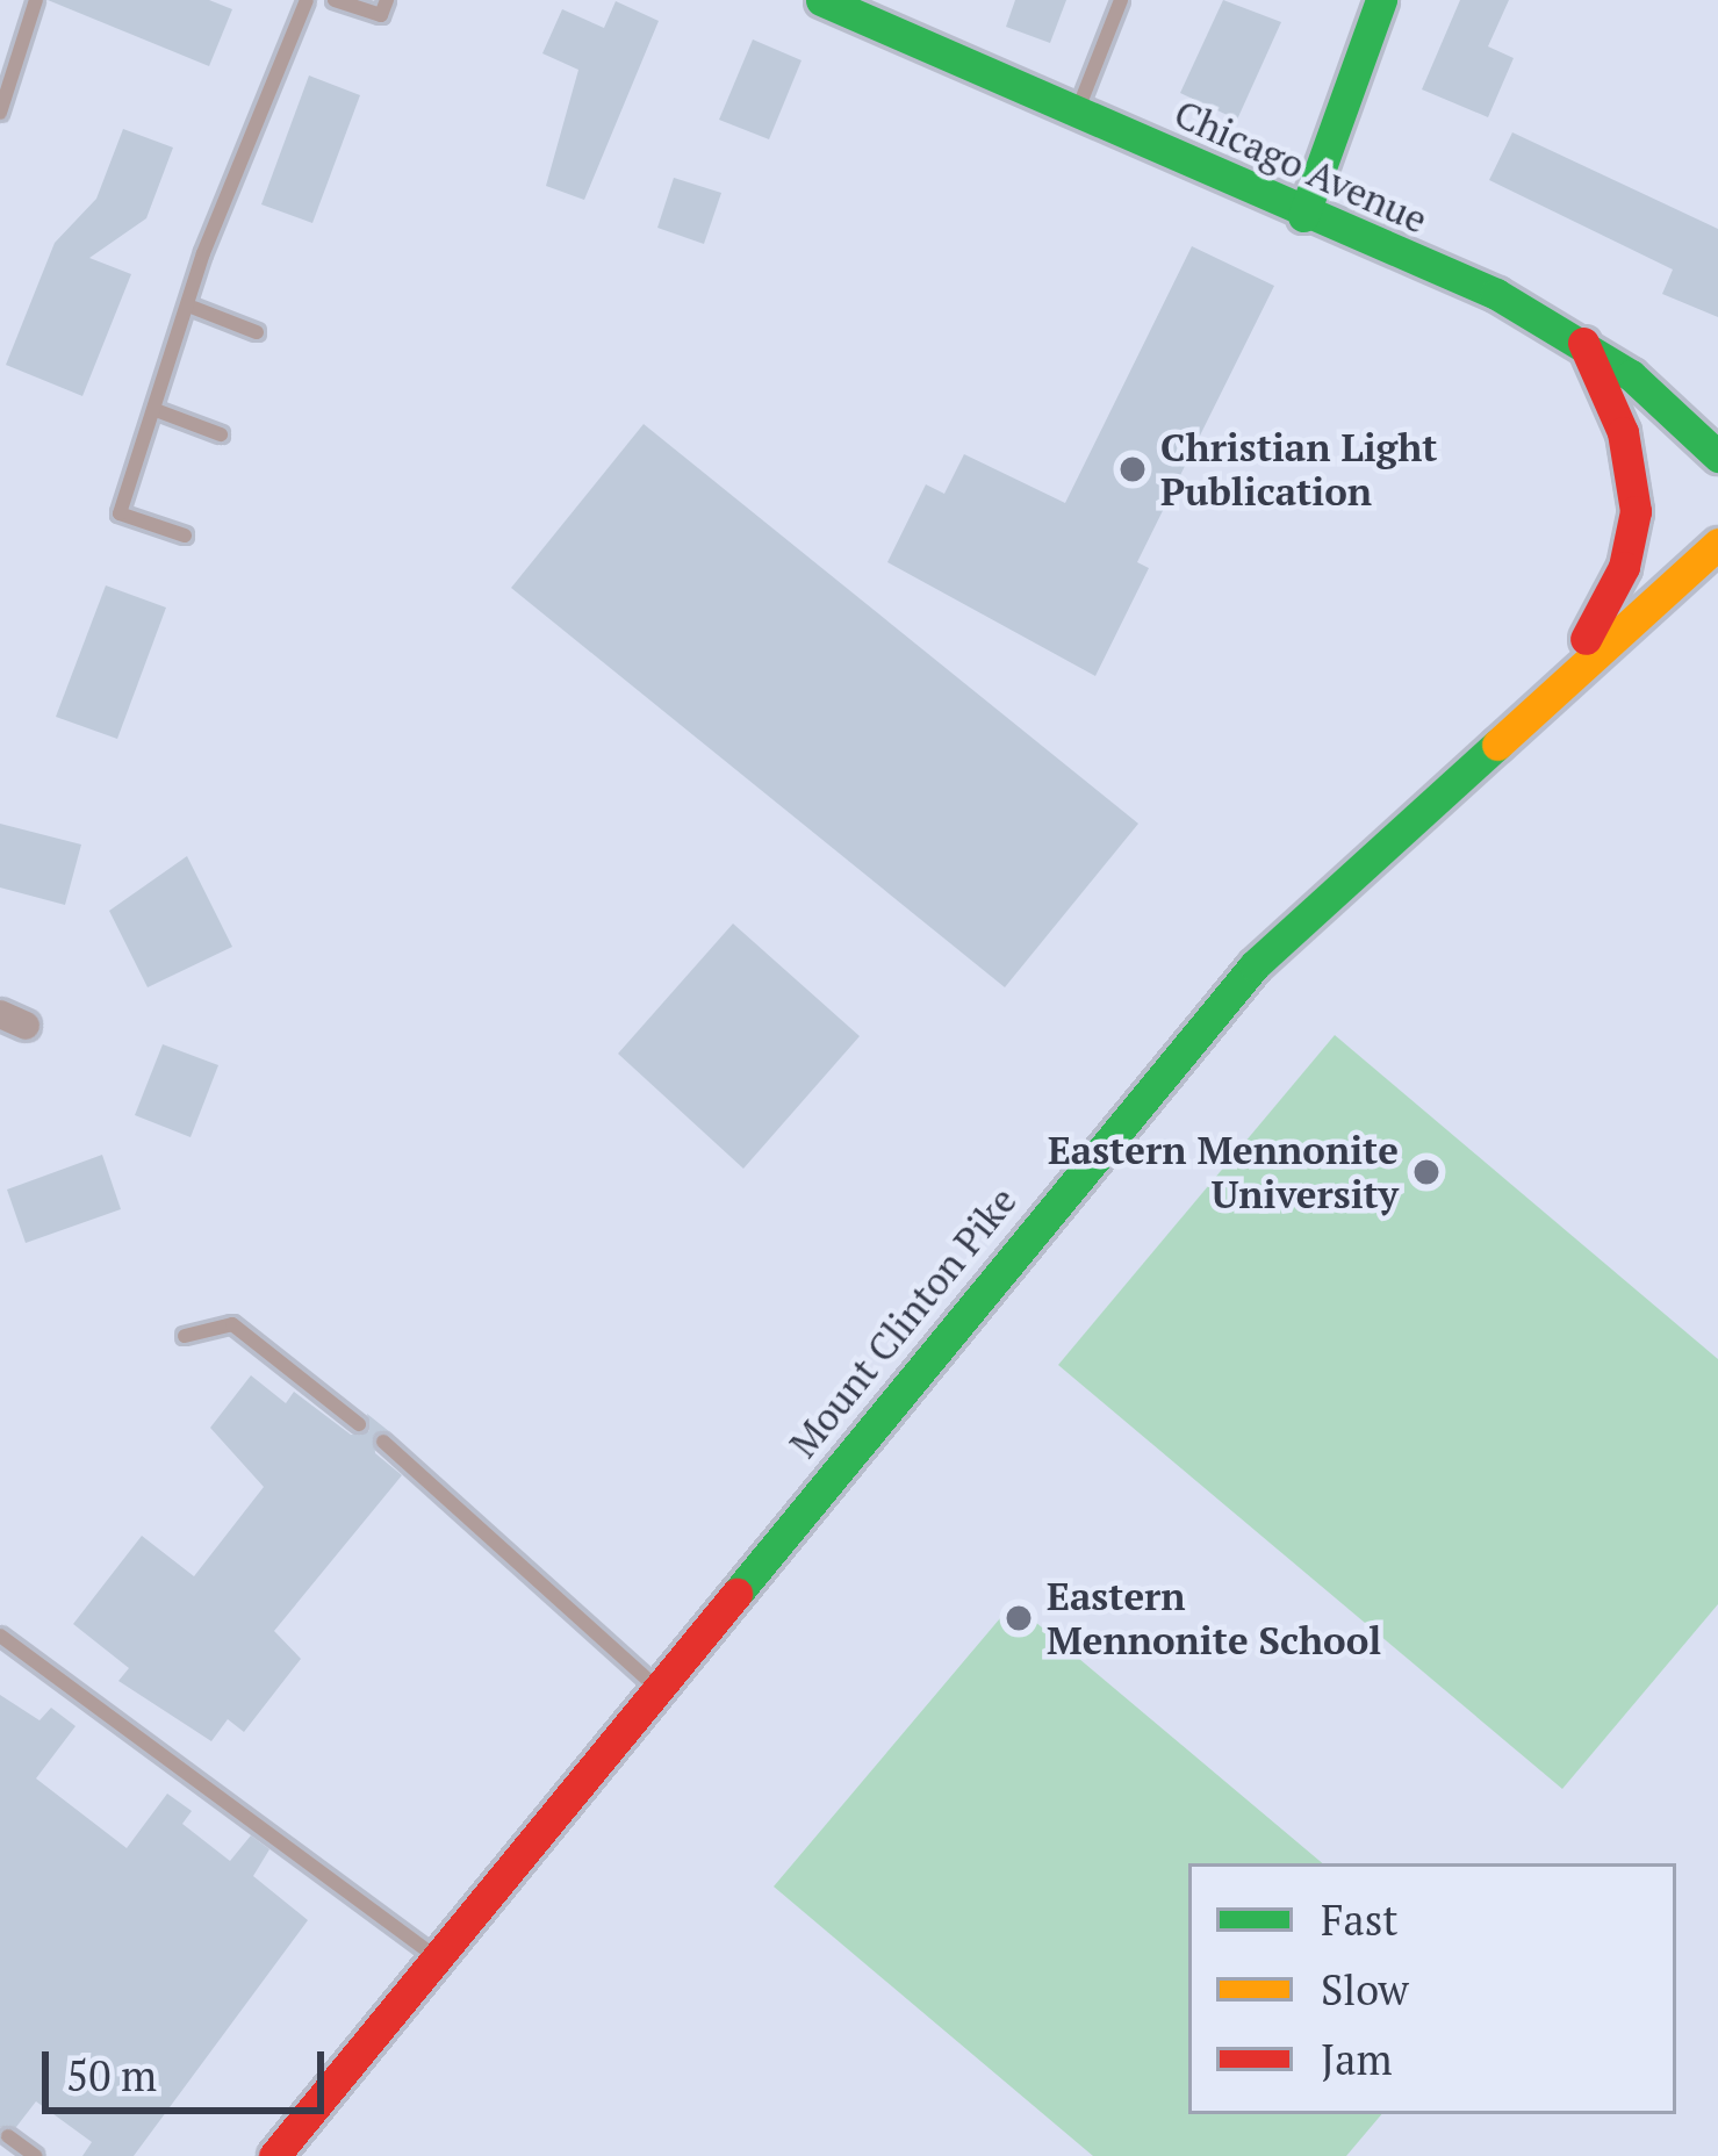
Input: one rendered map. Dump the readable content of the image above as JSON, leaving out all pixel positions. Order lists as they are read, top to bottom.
{
  "streets": {
    "street": ["Chicago Avenue", "Mount Clinton Pike"]
  },
  "places": ["Christian Light Publication", "Eastern Mennonite University", "Eastern Mennonite School"],
  "legend": ["Fast", "Slow", "Jam"],
  "scale_bar": "50 m"
}
